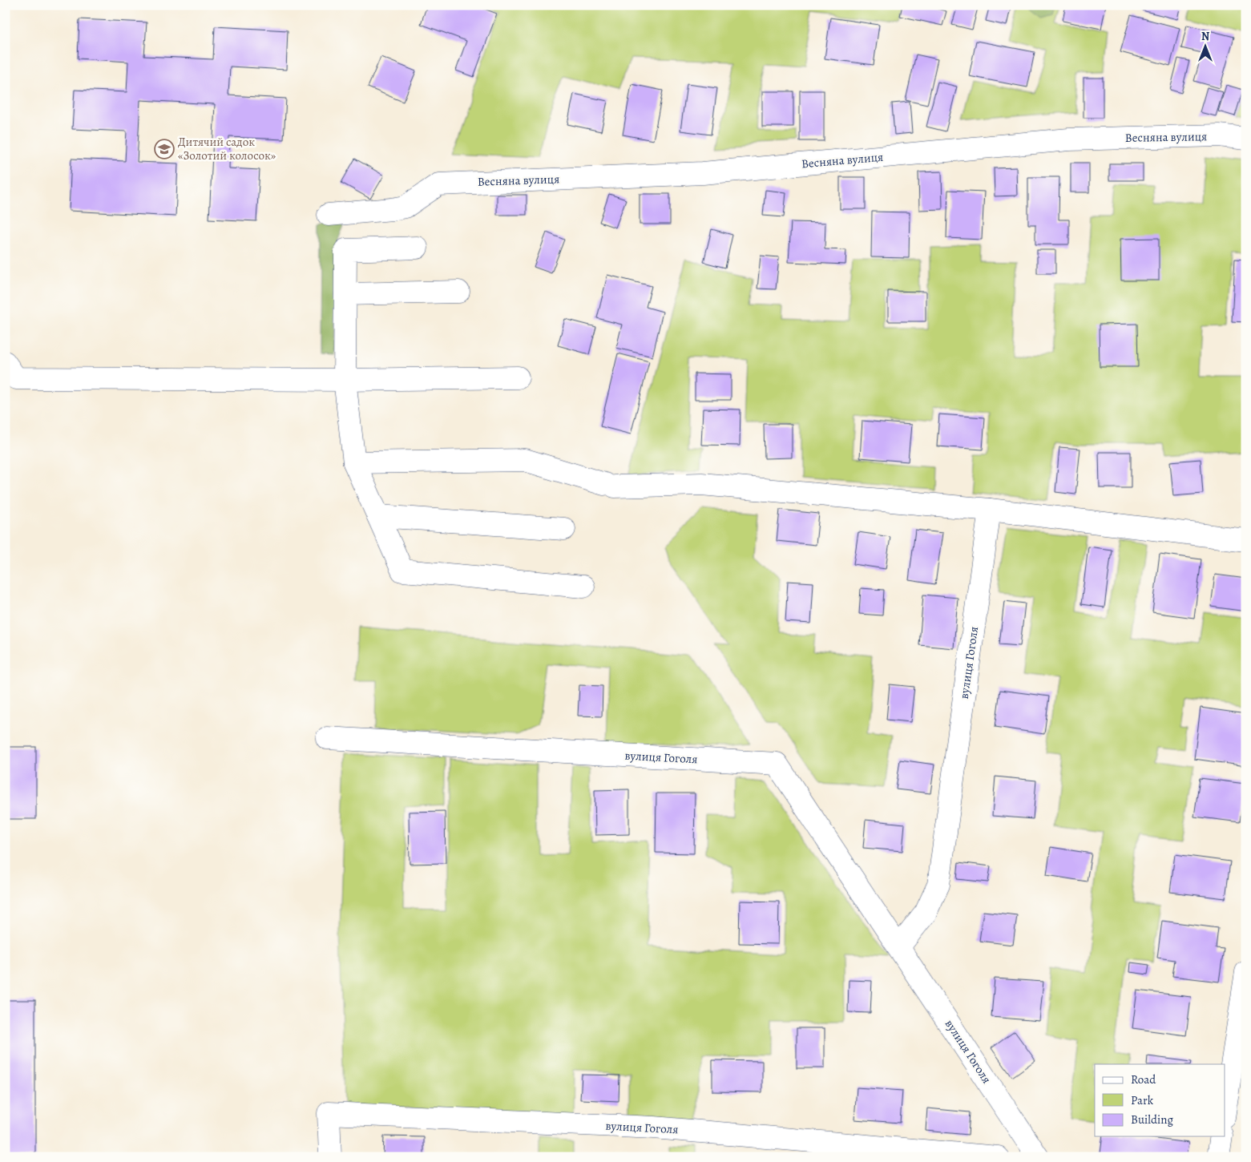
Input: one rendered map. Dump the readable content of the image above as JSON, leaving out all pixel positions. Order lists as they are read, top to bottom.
{
  "streets": {
    "street": ["Весняна вулиця", "вулиця Гоголя"]
  },
  "places": {
    "school or university": ["Дитячий садок «Золотий колосок»"]
  },
  "legend": ["Road", "Park", "Building"],
  "north": "top"
}
